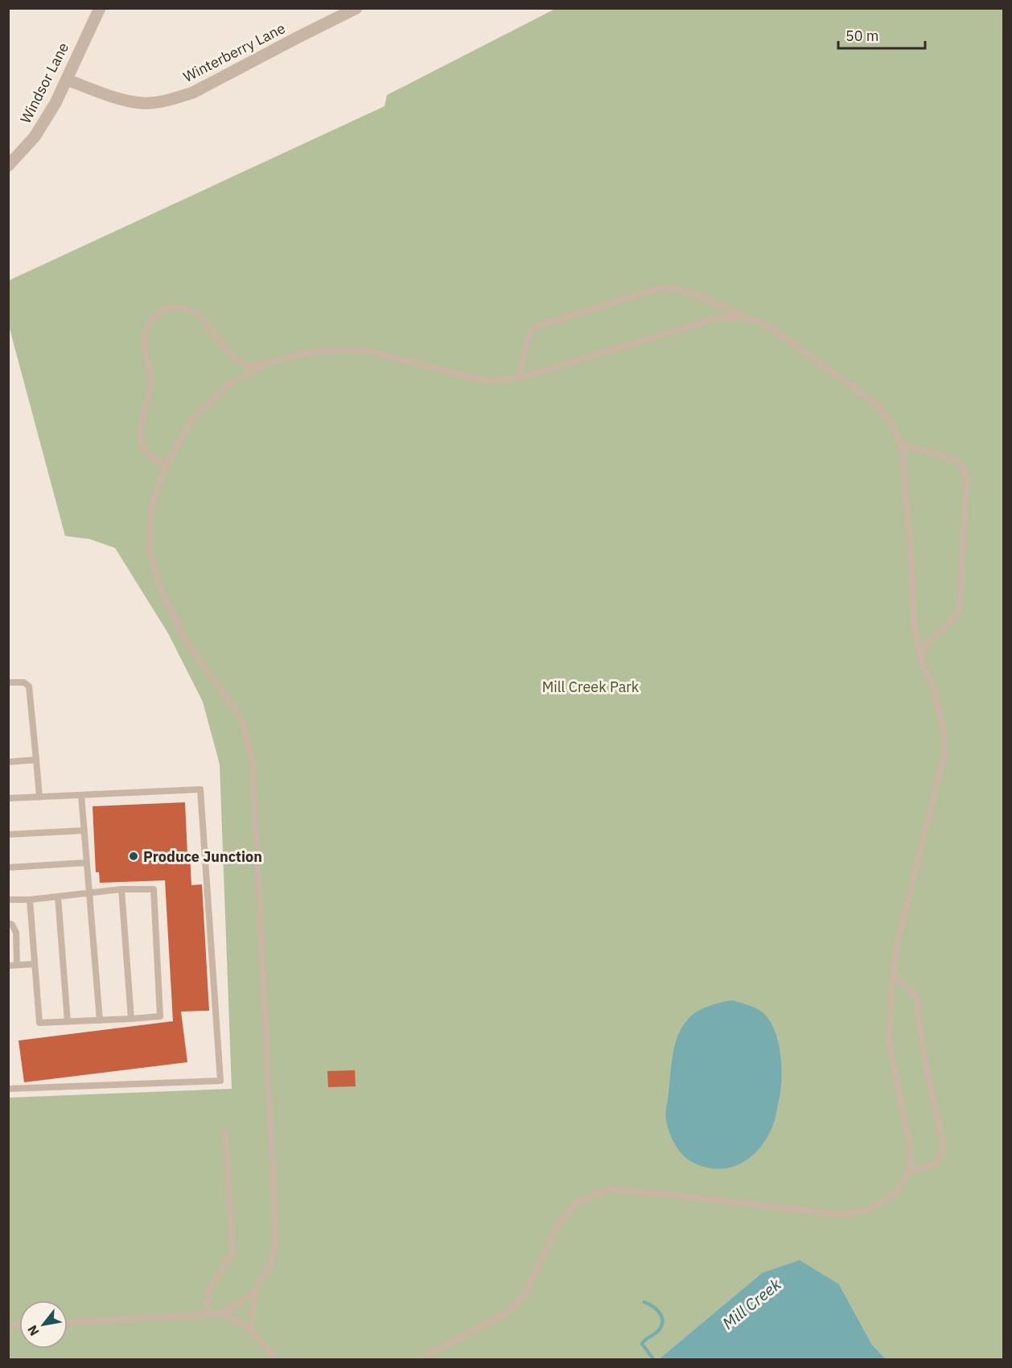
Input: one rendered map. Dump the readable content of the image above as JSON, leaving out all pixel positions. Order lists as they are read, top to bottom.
{
  "streets": {
    "street": ["Winterberry Lane", "Windsor Lane"]
  },
  "crossings": [
    ["Winterberry Lane", "Windsor Lane"]
  ],
  "water": ["Mill Creek"],
  "parks": ["Mill Creek Park"],
  "places": ["Produce Junction"],
  "scale_bar": "50 m",
  "north": "bottom left"
}
